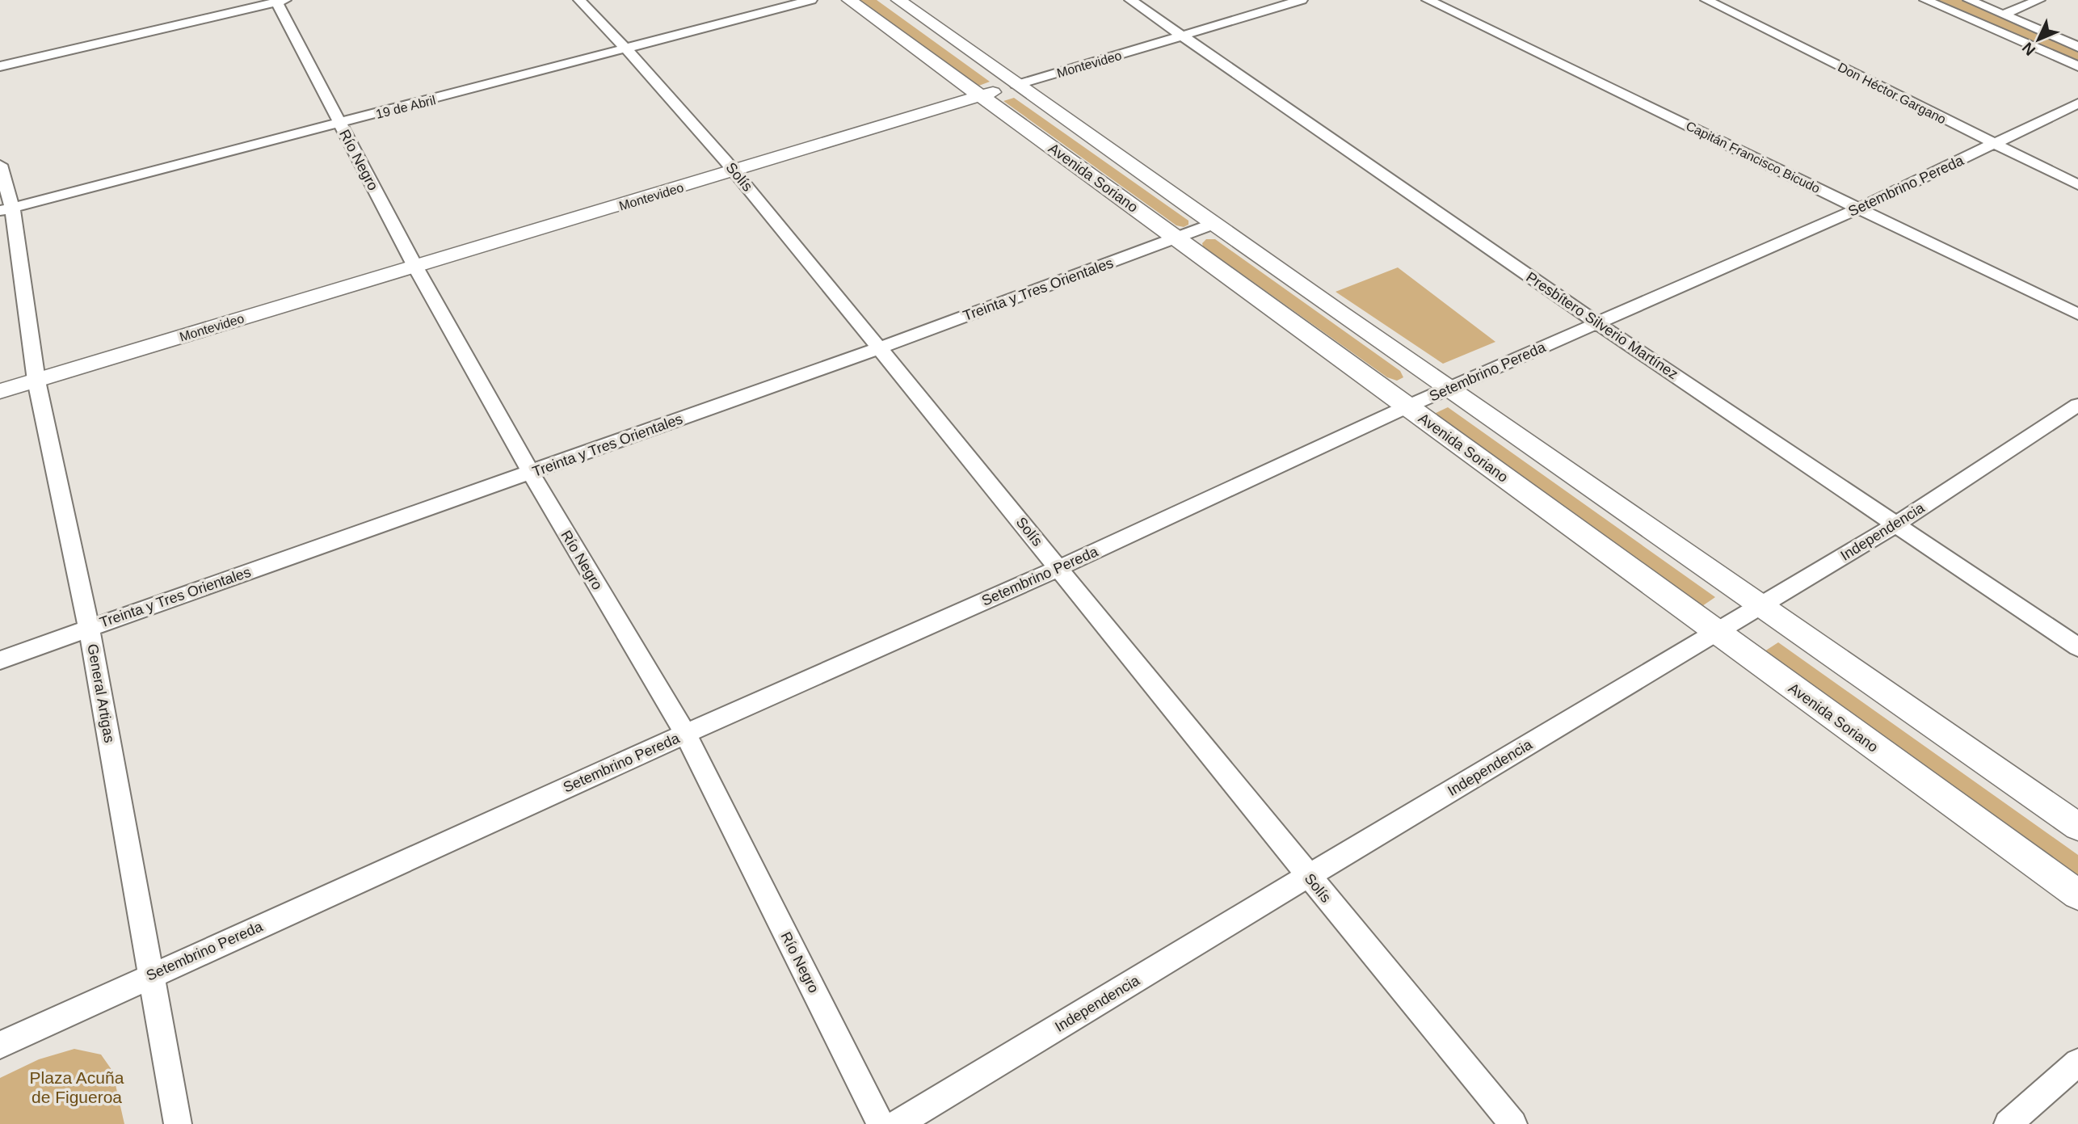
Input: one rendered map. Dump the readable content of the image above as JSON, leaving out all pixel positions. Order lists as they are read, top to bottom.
{
  "streets": {
    "street": [
      "Montevideo",
      "Don Héctor Gargano",
      "19 de Abril",
      "Capitán Francisco Bicudo",
      "Río Negro",
      "Solís",
      "Avenida Soriano",
      "Setembrino Pereda",
      "Treinta y Tres Orientales",
      "Presbítero Silverio Martínez",
      "Independencia",
      "General Artigas"
    ]
  },
  "crossings": [
    ["Montevideo", "Río Negro"],
    ["Montevideo", "Solís"],
    ["Montevideo", "Avenida Soriano"],
    ["Montevideo", "Presbítero Silverio Martínez"],
    ["Montevideo", "General Artigas"],
    ["Don Héctor Gargano", "Setembrino Pereda"],
    ["19 de Abril", "Río Negro"],
    ["19 de Abril", "Solís"],
    ["19 de Abril", "General Artigas"],
    ["Capitán Francisco Bicudo", "Setembrino Pereda"],
    ["Río Negro", "Setembrino Pereda"],
    ["Río Negro", "Treinta y Tres Orientales"],
    ["Solís", "Setembrino Pereda"],
    ["Solís", "Treinta y Tres Orientales"],
    ["Solís", "Independencia"],
    ["Avenida Soriano", "Setembrino Pereda"],
    ["Avenida Soriano", "Treinta y Tres Orientales"],
    ["Avenida Soriano", "Independencia"],
    ["Setembrino Pereda", "Presbítero Silverio Martínez"],
    ["Setembrino Pereda", "General Artigas"],
    ["Treinta y Tres Orientales", "General Artigas"],
    ["Presbítero Silverio Martínez", "Independencia"]
  ],
  "parks": ["Plaza Acuña de Figueroa"],
  "north": "bottom left"
}
